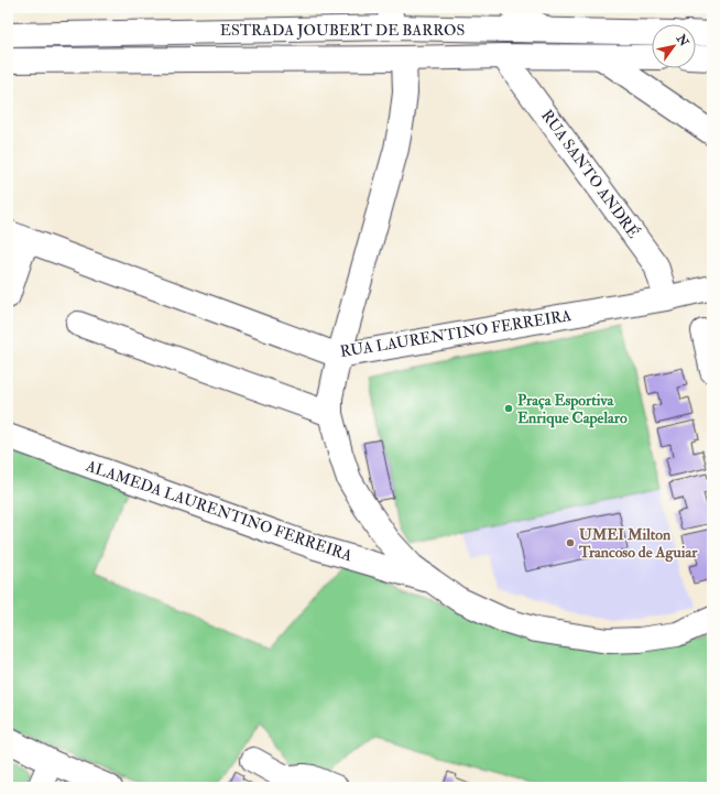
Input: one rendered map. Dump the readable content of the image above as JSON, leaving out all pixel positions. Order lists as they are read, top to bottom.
{
  "streets": {
    "street": [
      "ESTRADA JOUBERT DE BARROS",
      "RUA SANTO ANDRÉ",
      "RUA LAURENTINO FERREIRA",
      "ALAMEDA LAURENTINO FERREIRA"
    ]
  },
  "crossings": [
    ["ESTRADA JOUBERT DE BARROS", "RUA SANTO ANDRÉ"],
    ["RUA SANTO ANDRÉ", "RUA LAURENTINO FERREIRA"]
  ],
  "places": ["Praça Esportiva Enrique Capelaro", "UMEI Milton Trancoso de Aguiar"],
  "north": "top right"
}
